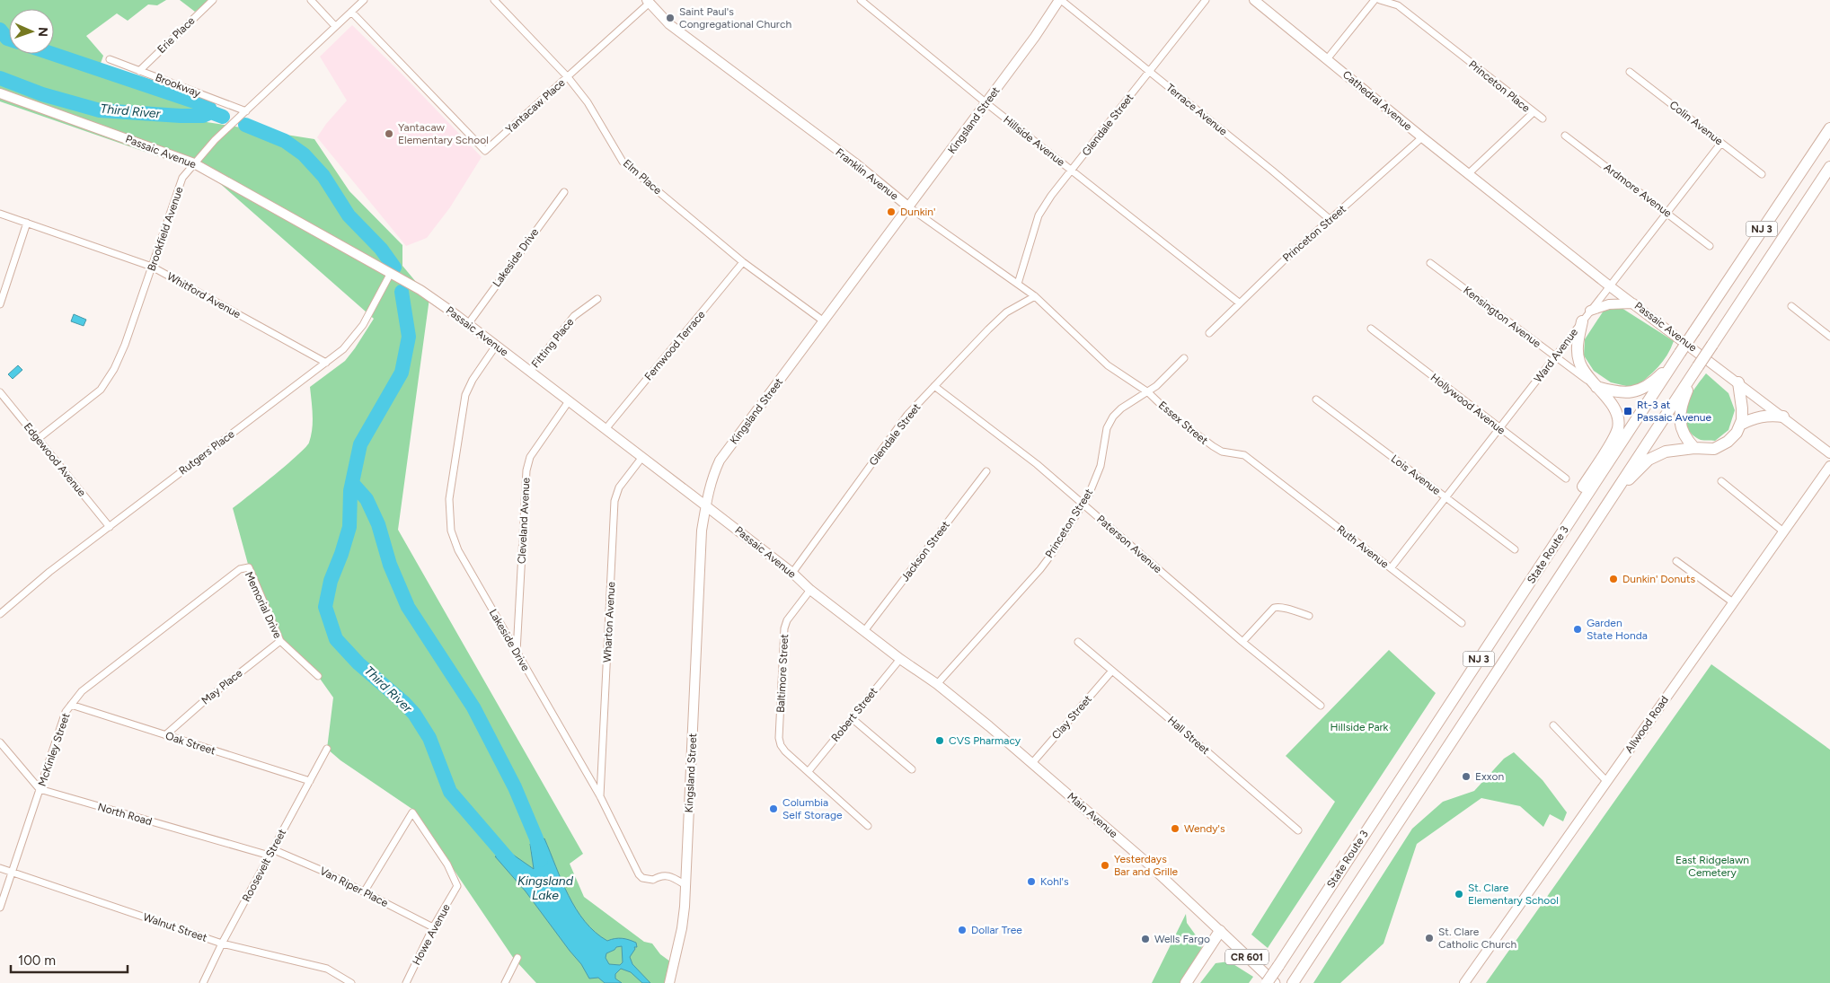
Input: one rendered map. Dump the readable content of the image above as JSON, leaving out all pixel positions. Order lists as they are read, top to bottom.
{
  "streets": {
    "highway": ["NJ 3", "State Route 3"],
    "main road": [
      "Cathedral Avenue",
      "Kingsland Street",
      "Passaic Avenue",
      "Franklin Avenue",
      "Allwood Road",
      "Main Avenue",
      "CR 601"
    ],
    "street": [
      "Erie Place",
      "Brookway",
      "Princeton Place",
      "Yantacaw Place",
      "Terrace Avenue",
      "Colin Avenue",
      "Glendale Street",
      "Hillside Avenue",
      "Elm Place",
      "Ardmore Avenue",
      "Brookfield Avenue",
      "Princeton Street",
      "Lakeside Drive",
      "Whitford Avenue",
      "Kensington Avenue",
      "Fitting Place",
      "Fernwood Terrace",
      "Ward Avenue",
      "Hollywood Avenue",
      "Essex Street",
      "Rutgers Place",
      "Edgewood Avenue",
      "Lois Avenue",
      "Cleveland Avenue",
      "Paterson Avenue",
      "Ruth Avenue",
      "Jackson Street",
      "Memorial Drive",
      "Wharton Avenue",
      "Baltimore Street",
      "May Place",
      "Robert Street",
      "Clay Street",
      "Hall Street",
      "Oak Street",
      "McKinley Street",
      "North Road",
      "Roosevelt Street",
      "Van Riper Place",
      "Walnut Street",
      "Howe Avenue"
    ]
  },
  "crossings": [
    ["Erie Place", "Brookway"],
    ["Brookway", "Brookfield Avenue"],
    ["Princeton Place", "Cathedral Avenue"],
    ["Cathedral Avenue", "Passaic Avenue"],
    ["Cathedral Avenue", "Princeton Street"],
    ["Yantacaw Place", "Franklin Avenue"],
    ["Yantacaw Place", "Elm Place"],
    ["Yantacaw Place", "Brookfield Avenue"],
    ["Terrace Avenue", "Kingsland Street"],
    ["Terrace Avenue", "Glendale Street"],
    ["Terrace Avenue", "Princeton Street"],
    ["Kingsland Street", "Hillside Avenue"],
    ["Kingsland Street", "Passaic Avenue"],
    ["Kingsland Street", "Franklin Avenue"],
    ["Kingsland Street", "Elm Place"],
    ["Kingsland Street", "Lakeside Drive"],
    ["Colin Avenue", "Ward Avenue"],
    ["Glendale Street", "Hillside Avenue"],
    ["Glendale Street", "Passaic Avenue"],
    ["Glendale Street", "Franklin Avenue"],
    ["Glendale Street", "Paterson Avenue"],
    ["Hillside Avenue", "Princeton Street"],
    ["Passaic Avenue", "Brookfield Avenue"],
    ["Passaic Avenue", "Lakeside Drive"],
    ["Passaic Avenue", "Fitting Place"],
    ["Passaic Avenue", "Fernwood Terrace"],
    ["Passaic Avenue", "Ward Avenue"],
    ["Passaic Avenue", "Rutgers Place"],
    ["Passaic Avenue", "Cleveland Avenue"],
    ["Passaic Avenue", "Jackson Street"],
    ["Passaic Avenue", "Wharton Avenue"],
    ["Passaic Avenue", "Baltimore Street"],
    ["Passaic Avenue", "Robert Street"],
    ["Passaic Avenue", "Main Avenue"],
    ["Franklin Avenue", "Essex Street"],
    ["Elm Place", "Fernwood Terrace"],
    ["Ardmore Avenue", "Ward Avenue"],
    ["Brookfield Avenue", "Whitford Avenue"],
    ["Brookfield Avenue", "Edgewood Avenue"],
    ["Princeton Street", "Essex Street"],
    ["Princeton Street", "Paterson Avenue"],
    ["Princeton Street", "Main Avenue"],
    ["Lakeside Drive", "Cleveland Avenue"],
    ["Lakeside Drive", "Wharton Avenue"],
    ["Whitford Avenue", "Rutgers Place"],
    ["Kensington Avenue", "Ward Avenue"],
    ["Ward Avenue", "Hollywood Avenue"],
    ["Ward Avenue", "Lois Avenue"],
    ["Ward Avenue", "Ruth Avenue"],
    ["Essex Street", "Ruth Avenue"],
    ["Rutgers Place", "Edgewood Avenue"],
    ["Memorial Drive", "May Place"],
    ["Memorial Drive", "McKinley Street"],
    ["Baltimore Street", "Robert Street"],
    ["May Place", "Oak Street"],
    ["Robert Street", "Main Avenue"],
    ["Clay Street", "Hall Street"],
    ["Clay Street", "Main Avenue"],
    ["Oak Street", "McKinley Street"],
    ["Oak Street", "Roosevelt Street"],
    ["McKinley Street", "North Road"],
    ["McKinley Street", "Walnut Street"],
    ["North Road", "Roosevelt Street"],
    ["North Road", "Van Riper Place"],
    ["Roosevelt Street", "Van Riper Place"],
    ["Roosevelt Street", "Walnut Street"],
    ["Van Riper Place", "Howe Avenue"]
  ],
  "water": ["Third River", "Kingsland Lake"],
  "parks": ["Hillside Park", "East Ridgelawn Cemetery"],
  "places": {
    "other": [
      "Saint Paul's Congregational Church",
      "Yantacaw Elementary School",
      "Dunkin'",
      "Dunkin' Donuts",
      "Garden State Honda",
      "CVS Pharmacy",
      "Exxon",
      "Columbia Self Storage",
      "Wendy's",
      "Yesterdays Bar and Grille",
      "Kohl's",
      "St. Clare Elementary School",
      "Dollar Tree",
      "St. Clare Catholic Church",
      "Wells Fargo"
    ],
    "transit": ["Rt-3 at Passaic Avenue"]
  },
  "scale_bar": "100 m",
  "north": "right"
}
